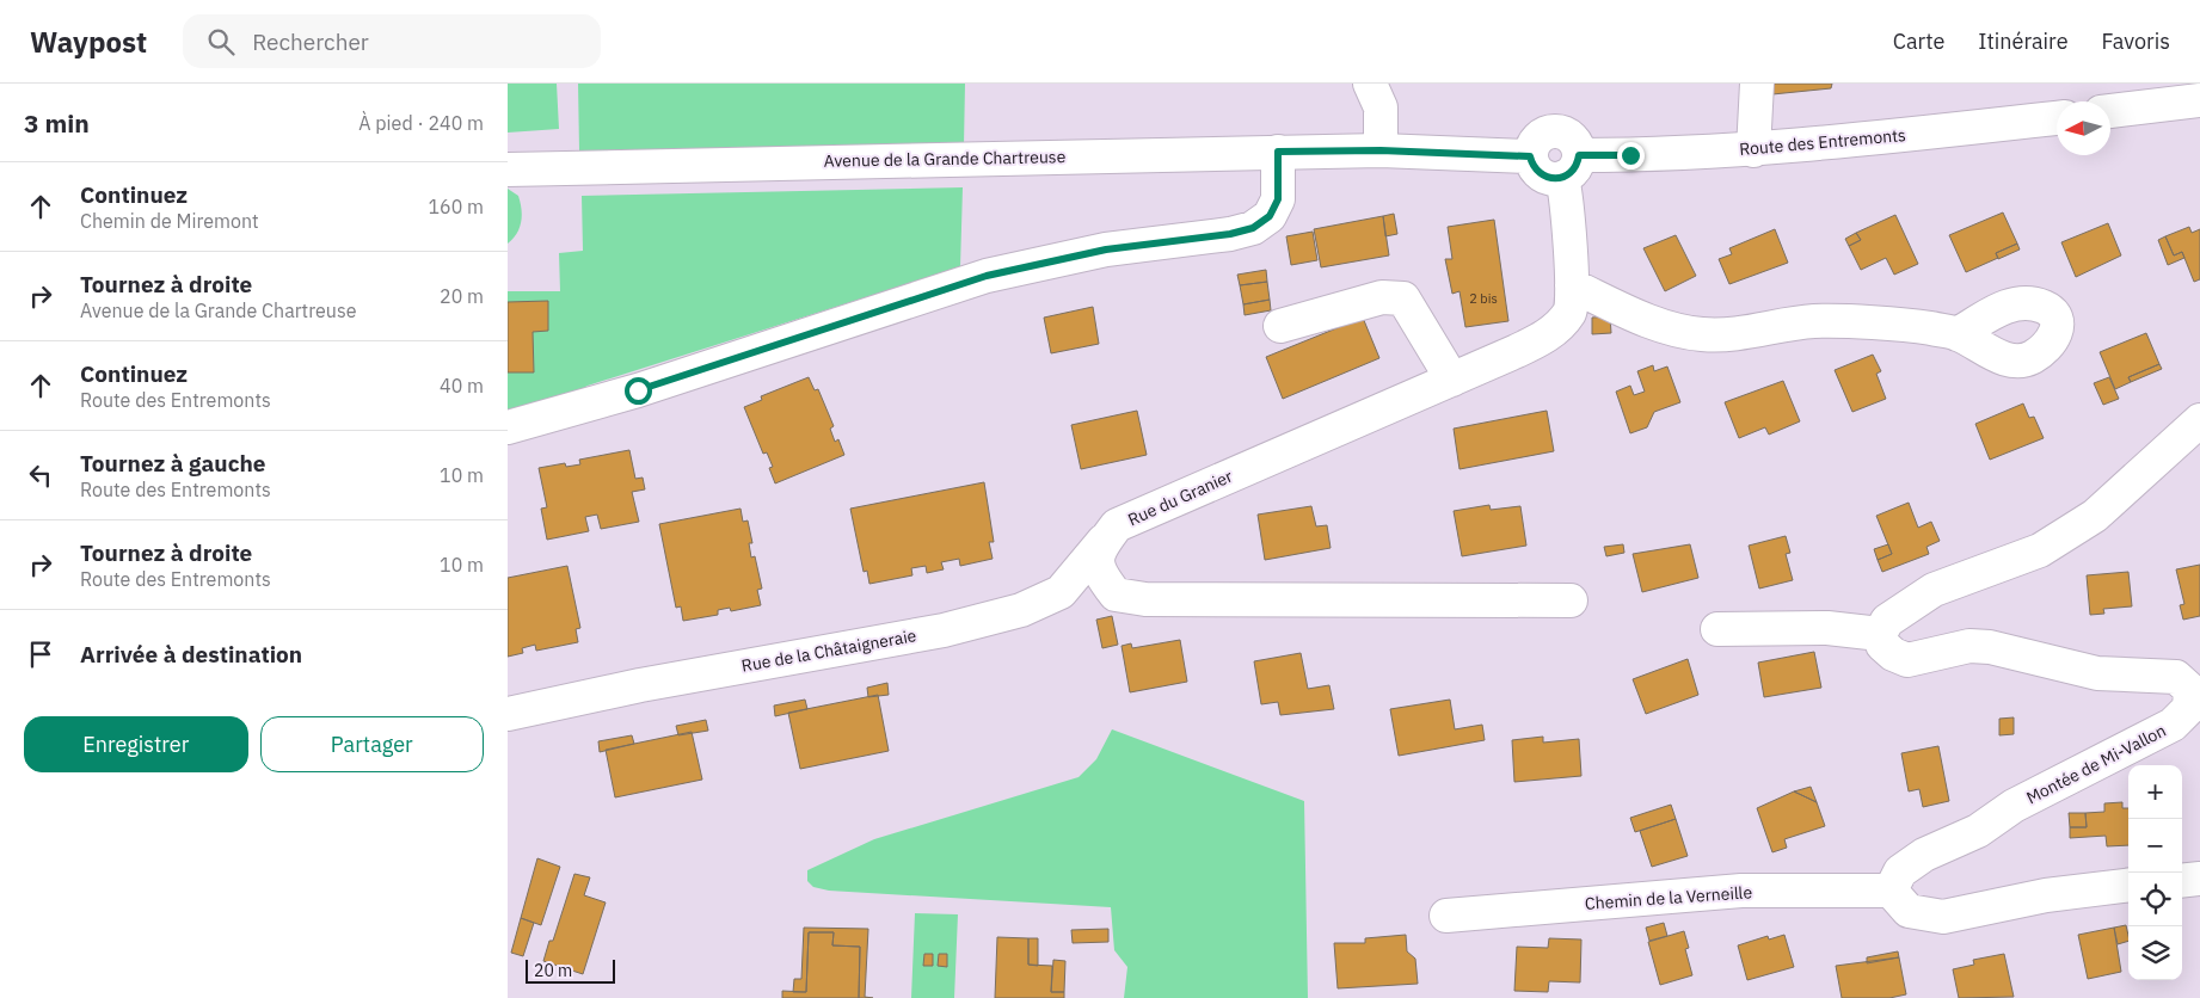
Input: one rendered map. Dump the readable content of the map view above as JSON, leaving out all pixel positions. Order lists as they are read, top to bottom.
{
  "streets": {
    "street": [
      "Route des Entremonts",
      "Avenue de la Grande Chartreuse",
      "Rue du Granier",
      "Rue de la Châtaigneraie",
      "Montée de Mi-Vallon",
      "Chemin de la Verneille"
    ]
  },
  "crossings": [
    ["Route des Entremonts", "Rue du Granier"],
    ["Rue du Granier", "Rue de la Châtaigneraie"],
    ["Montée de Mi-Vallon", "Chemin de la Verneille"]
  ],
  "house_numbers": ["2 bis"],
  "scale_bar": "20 m",
  "north": "left",
  "page": {
    "header": "Waypost",
    "search": "Rechercher",
    "nav": ["Carte", "Itinéraire", "Favoris"],
    "heading": ["3 min", "À pied · 240 m"],
    "list": [
      ["Continuez", "Chemin de Miremont", "160 m"],
      ["Tournez à droite", "Avenue de la Grande Chartreuse", "20 m"],
      ["Continuez", "Route des Entremonts", "40 m"],
      ["Tournez à gauche", "Route des Entremonts", "10 m"],
      ["Tournez à droite", "Route des Entremonts", "10 m"],
      "Arrivée à destination"
    ],
    "buttons": ["Enregistrer", "Partager"],
    "map_buttons": ["+", "−"],
    "scale": "20 m"
  }
}
